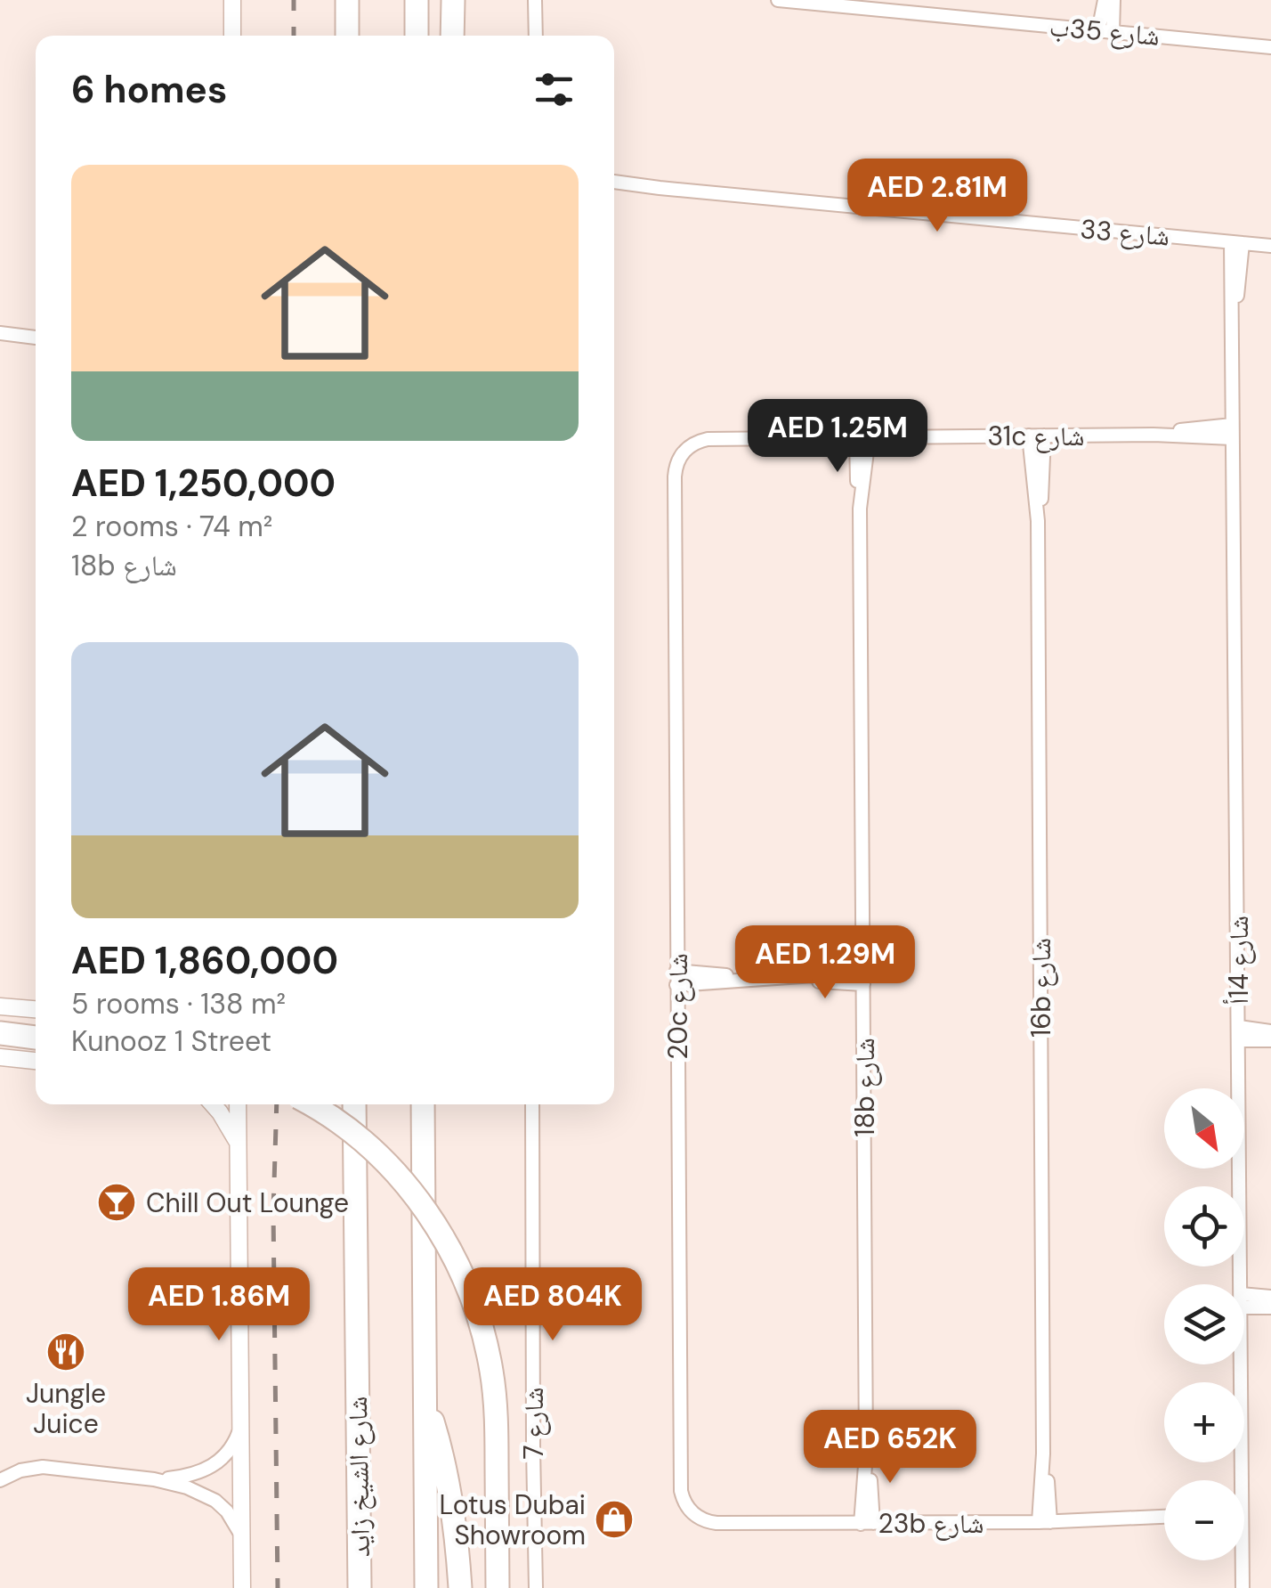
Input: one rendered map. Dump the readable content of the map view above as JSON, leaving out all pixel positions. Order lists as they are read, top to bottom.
{
  "streets": {
    "highway": ["شارع الشيخ زايد"],
    "street": [
      "شارع 35ب",
      "شارع 33",
      "31c شارع",
      "شارع 14أ",
      "16b شارع",
      "20c شارع",
      "18b شارع",
      "شارع 7",
      "23b شارع"
    ]
  },
  "crossings": [
    ["شارع 33", "شارع 14أ"],
    ["31c شارع", "شارع 14أ"],
    ["31c شارع", "16b شارع"],
    ["31c شارع", "20c شارع"],
    ["31c شارع", "18b شارع"],
    ["16b شارع", "23b شارع"],
    ["20c شارع", "23b شارع"],
    ["18b شارع", "23b شارع"]
  ],
  "places": {
    "bar": ["Chill Out Lounge"],
    "restaurant": ["Jungle Juice"],
    "shop": ["Lotus Dubai Showroom"]
  },
  "north": "bottom right",
  "page": {
    "heading": "6 homes",
    "list": [
      {
        "name": "AED 1,250,000",
        "note": "2 rooms · 74 m² · 18b شارع"
      },
      {
        "name": "AED 1,860,000",
        "note": "5 rooms · 138 m² · Kunooz 1 Street"
      }
    ],
    "price": [
      "AED 2.81M",
      "AED 1.25M",
      "AED 1.29M",
      "AED 1.86M",
      "AED 804K",
      "AED 652K"
    ],
    "map_buttons": ["+", "−"]
  }
}
